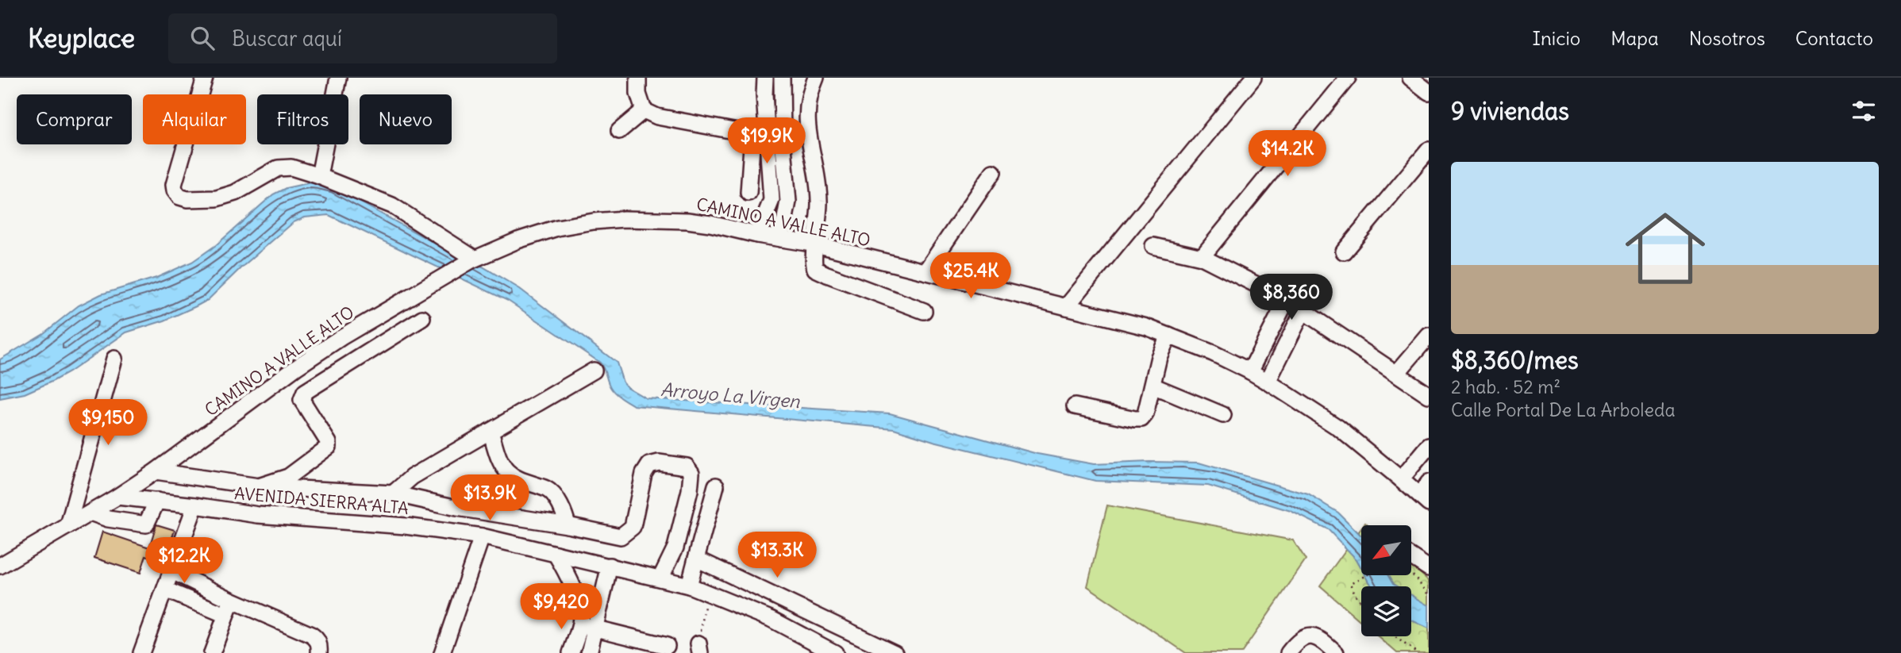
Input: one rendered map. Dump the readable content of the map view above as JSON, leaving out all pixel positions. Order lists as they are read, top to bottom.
{
  "streets": {
    "street": ["CAMINO A VALLE ALTO", "AVENIDA SIERRA ALTA"]
  },
  "crossings": [
    ["CAMINO A VALLE ALTO", "AVENIDA SIERRA ALTA"]
  ],
  "water": ["Arroyo La Virgen"],
  "north": "bottom left",
  "page": {
    "header": "Keyplace",
    "search": "Buscar aquí",
    "nav": [
      "Inicio",
      "Mapa",
      "Nosotros",
      "Contacto"
    ],
    "heading": "9 viviendas",
    "chip": [
      "Comprar",
      "Alquilar",
      "Filtros",
      "Nuevo"
    ],
    "price": [
      "$19.9K",
      "$14.2K",
      "$25.4K",
      "$8,360",
      "$9,150",
      "$13.9K",
      "$13.3K",
      "$12.2K",
      "$9,420"
    ],
    "list": [
      {
        "name": "$8,360/mes",
        "note": "2 hab. · 52 m² · Calle Portal De La Arboleda"
      }
    ]
  }
}
